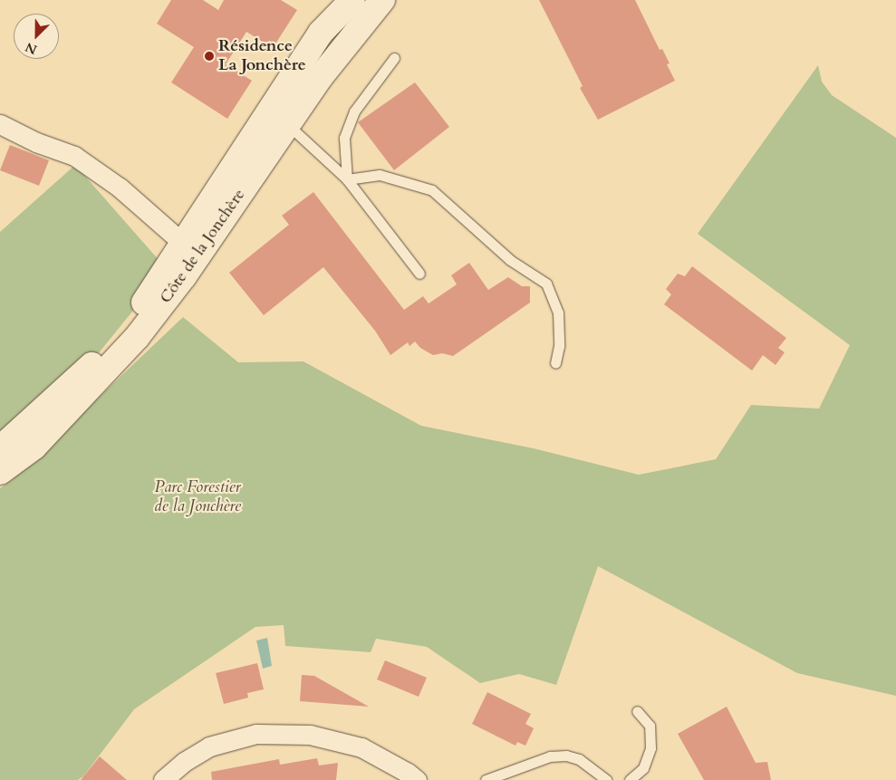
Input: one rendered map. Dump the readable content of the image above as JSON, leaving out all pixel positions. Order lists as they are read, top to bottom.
{
  "streets": {
    "street": ["Côte de la Jonchère"]
  },
  "parks": ["Parc Forestier de la Jonchère"],
  "places": ["Résidence La Jonchère"],
  "north": "bottom left"
}
